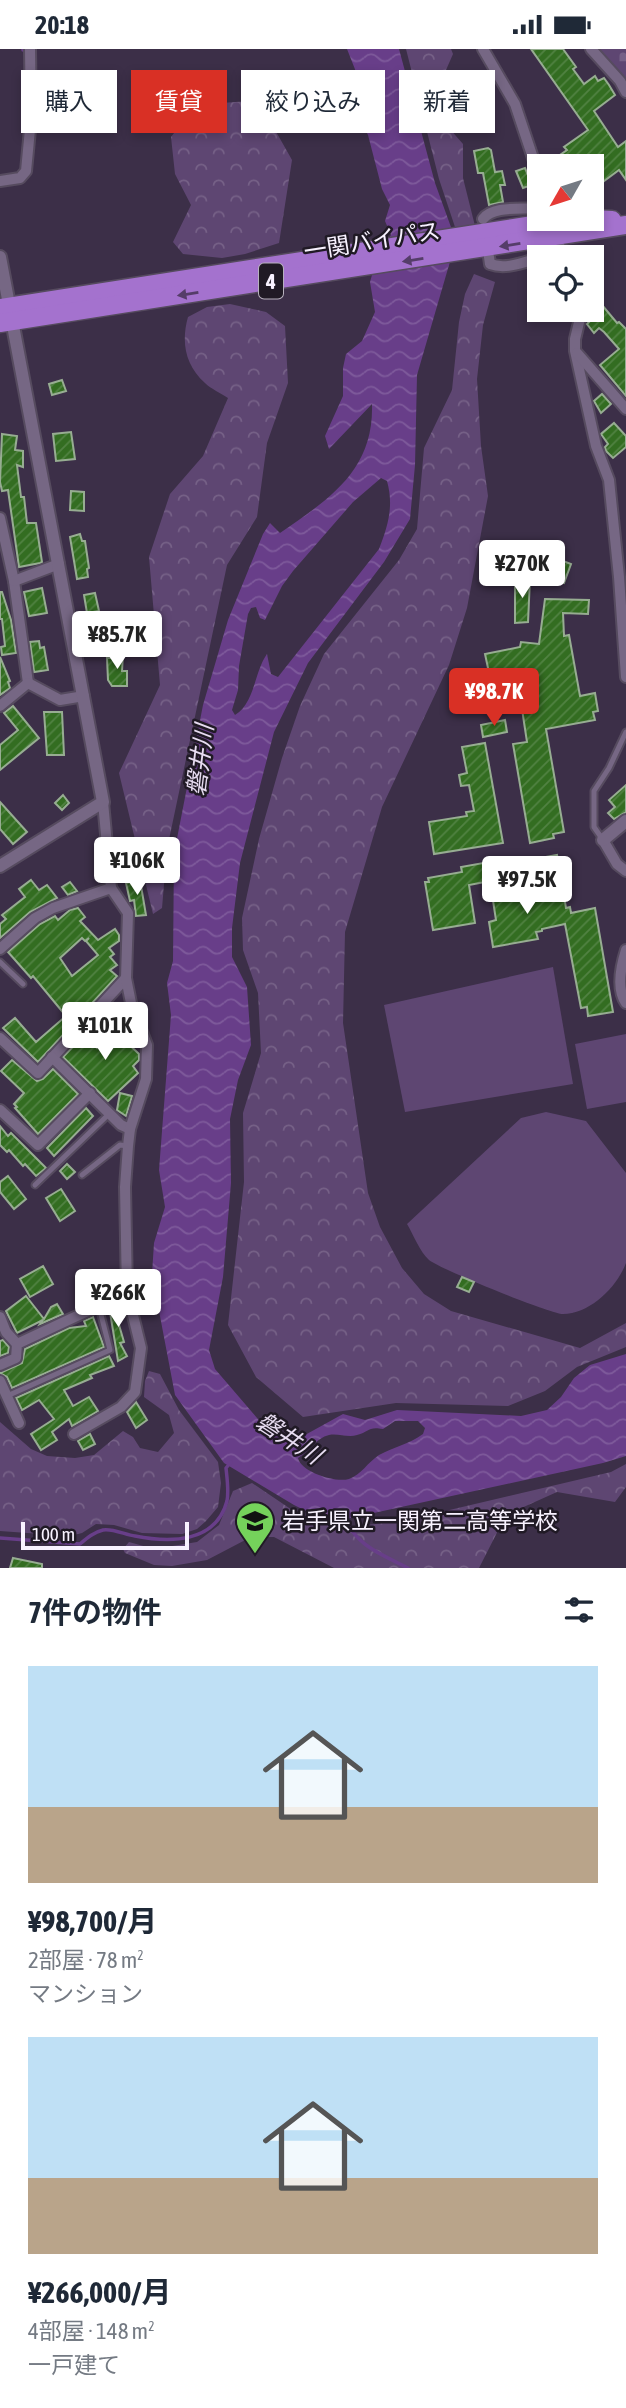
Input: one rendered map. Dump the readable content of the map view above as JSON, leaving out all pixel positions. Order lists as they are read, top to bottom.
{
  "streets": {
    "highway": ["一関バイパス", "4"]
  },
  "water": ["磐井川"],
  "places": {
    "school or university": ["岩手県立一関第二高等学校"]
  },
  "scale_bar": "100 m",
  "north": "bottom left",
  "page": {
    "status": "20:18",
    "chip": [
      "購入",
      "賃貸",
      "絞り込み",
      "新着"
    ],
    "price": [
      "¥270K",
      "¥85.7K",
      "¥98.7K",
      "¥106K",
      "¥97.5K",
      "¥101K",
      "¥266K"
    ],
    "scale": "100 m",
    "heading": "7件の物件",
    "list": [
      {
        "name": "¥98,700/月",
        "note": "2部屋 · 78 m² · マンション"
      },
      {
        "name": "¥266,000/月",
        "note": "4部屋 · 148 m² · 一戸建て"
      }
    ]
  }
}
